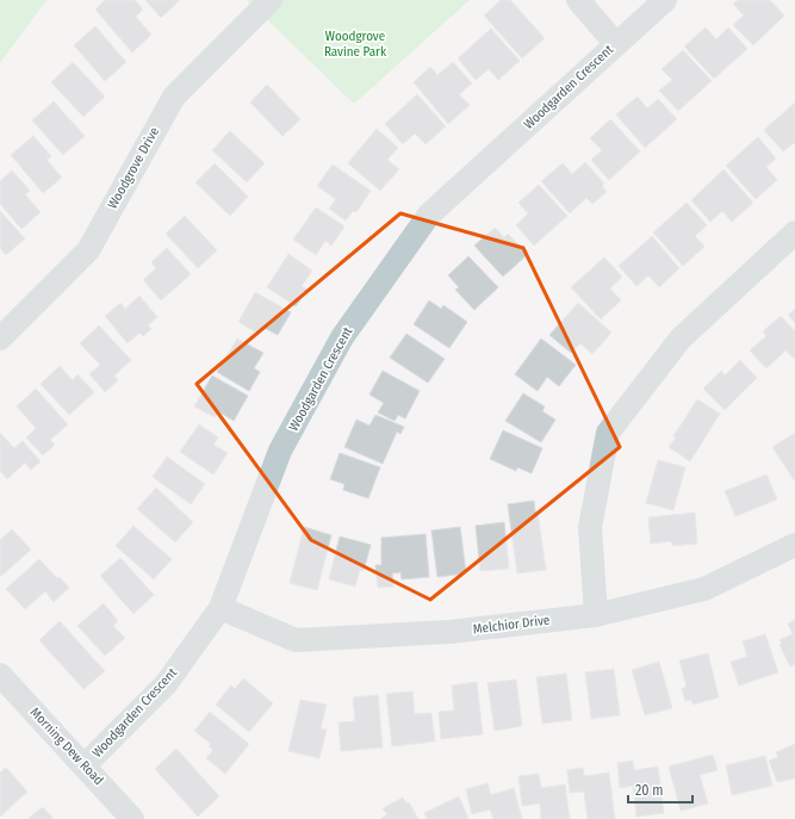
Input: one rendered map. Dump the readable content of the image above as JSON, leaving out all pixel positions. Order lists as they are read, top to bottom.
{
  "streets": {
    "street": [
      "Woodgarden Crescent",
      "Woodgrove Drive",
      "Melchior Drive",
      "Morning Dew Road"
    ]
  },
  "crossings": [
    ["Woodgarden Crescent", "Melchior Drive"],
    ["Woodgarden Crescent", "Morning Dew Road"]
  ],
  "parks": ["Woodgrove Ravine Park"],
  "scale_bar": "20 m"
}
